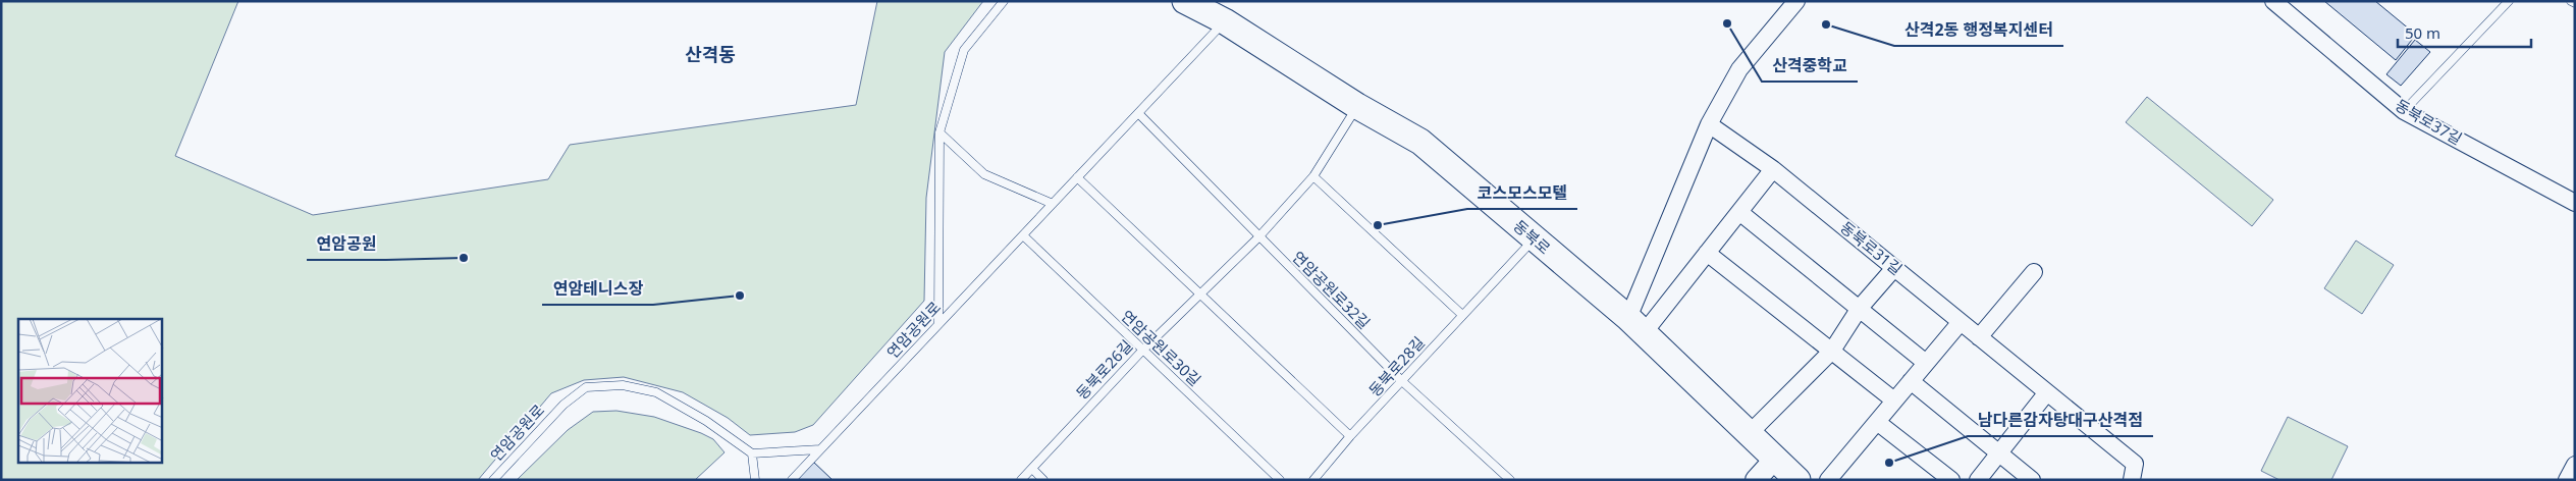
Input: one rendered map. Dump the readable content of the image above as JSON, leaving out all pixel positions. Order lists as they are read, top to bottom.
{
  "streets": {
    "main road": ["동북로"],
    "street": ["동북로37길", "동북로31길"],
    "lane": [
      "연암공원로32길",
      "연암공원로",
      "연암공원로30길",
      "동북로28길",
      "동북로26길"
    ]
  },
  "crossings": [
    ["동북로", "연암공원로"],
    ["동북로", "동북로28길"],
    ["동북로", "동북로26길"],
    ["연암공원로32길", "연암공원로"],
    ["연암공원로32길", "동북로28길"],
    ["연암공원로32길", "동북로26길"],
    ["연암공원로", "연암공원로30길"],
    ["연암공원로30길", "동북로26길"]
  ],
  "districts": ["산격동"],
  "places": [
    "산격중학교",
    "산격2동 행정복지센터",
    "코스모스모텔",
    "연암공원",
    "연암테니스장",
    "남다른감자탕대구산격점"
  ],
  "scale_bar": "50 m"
}
